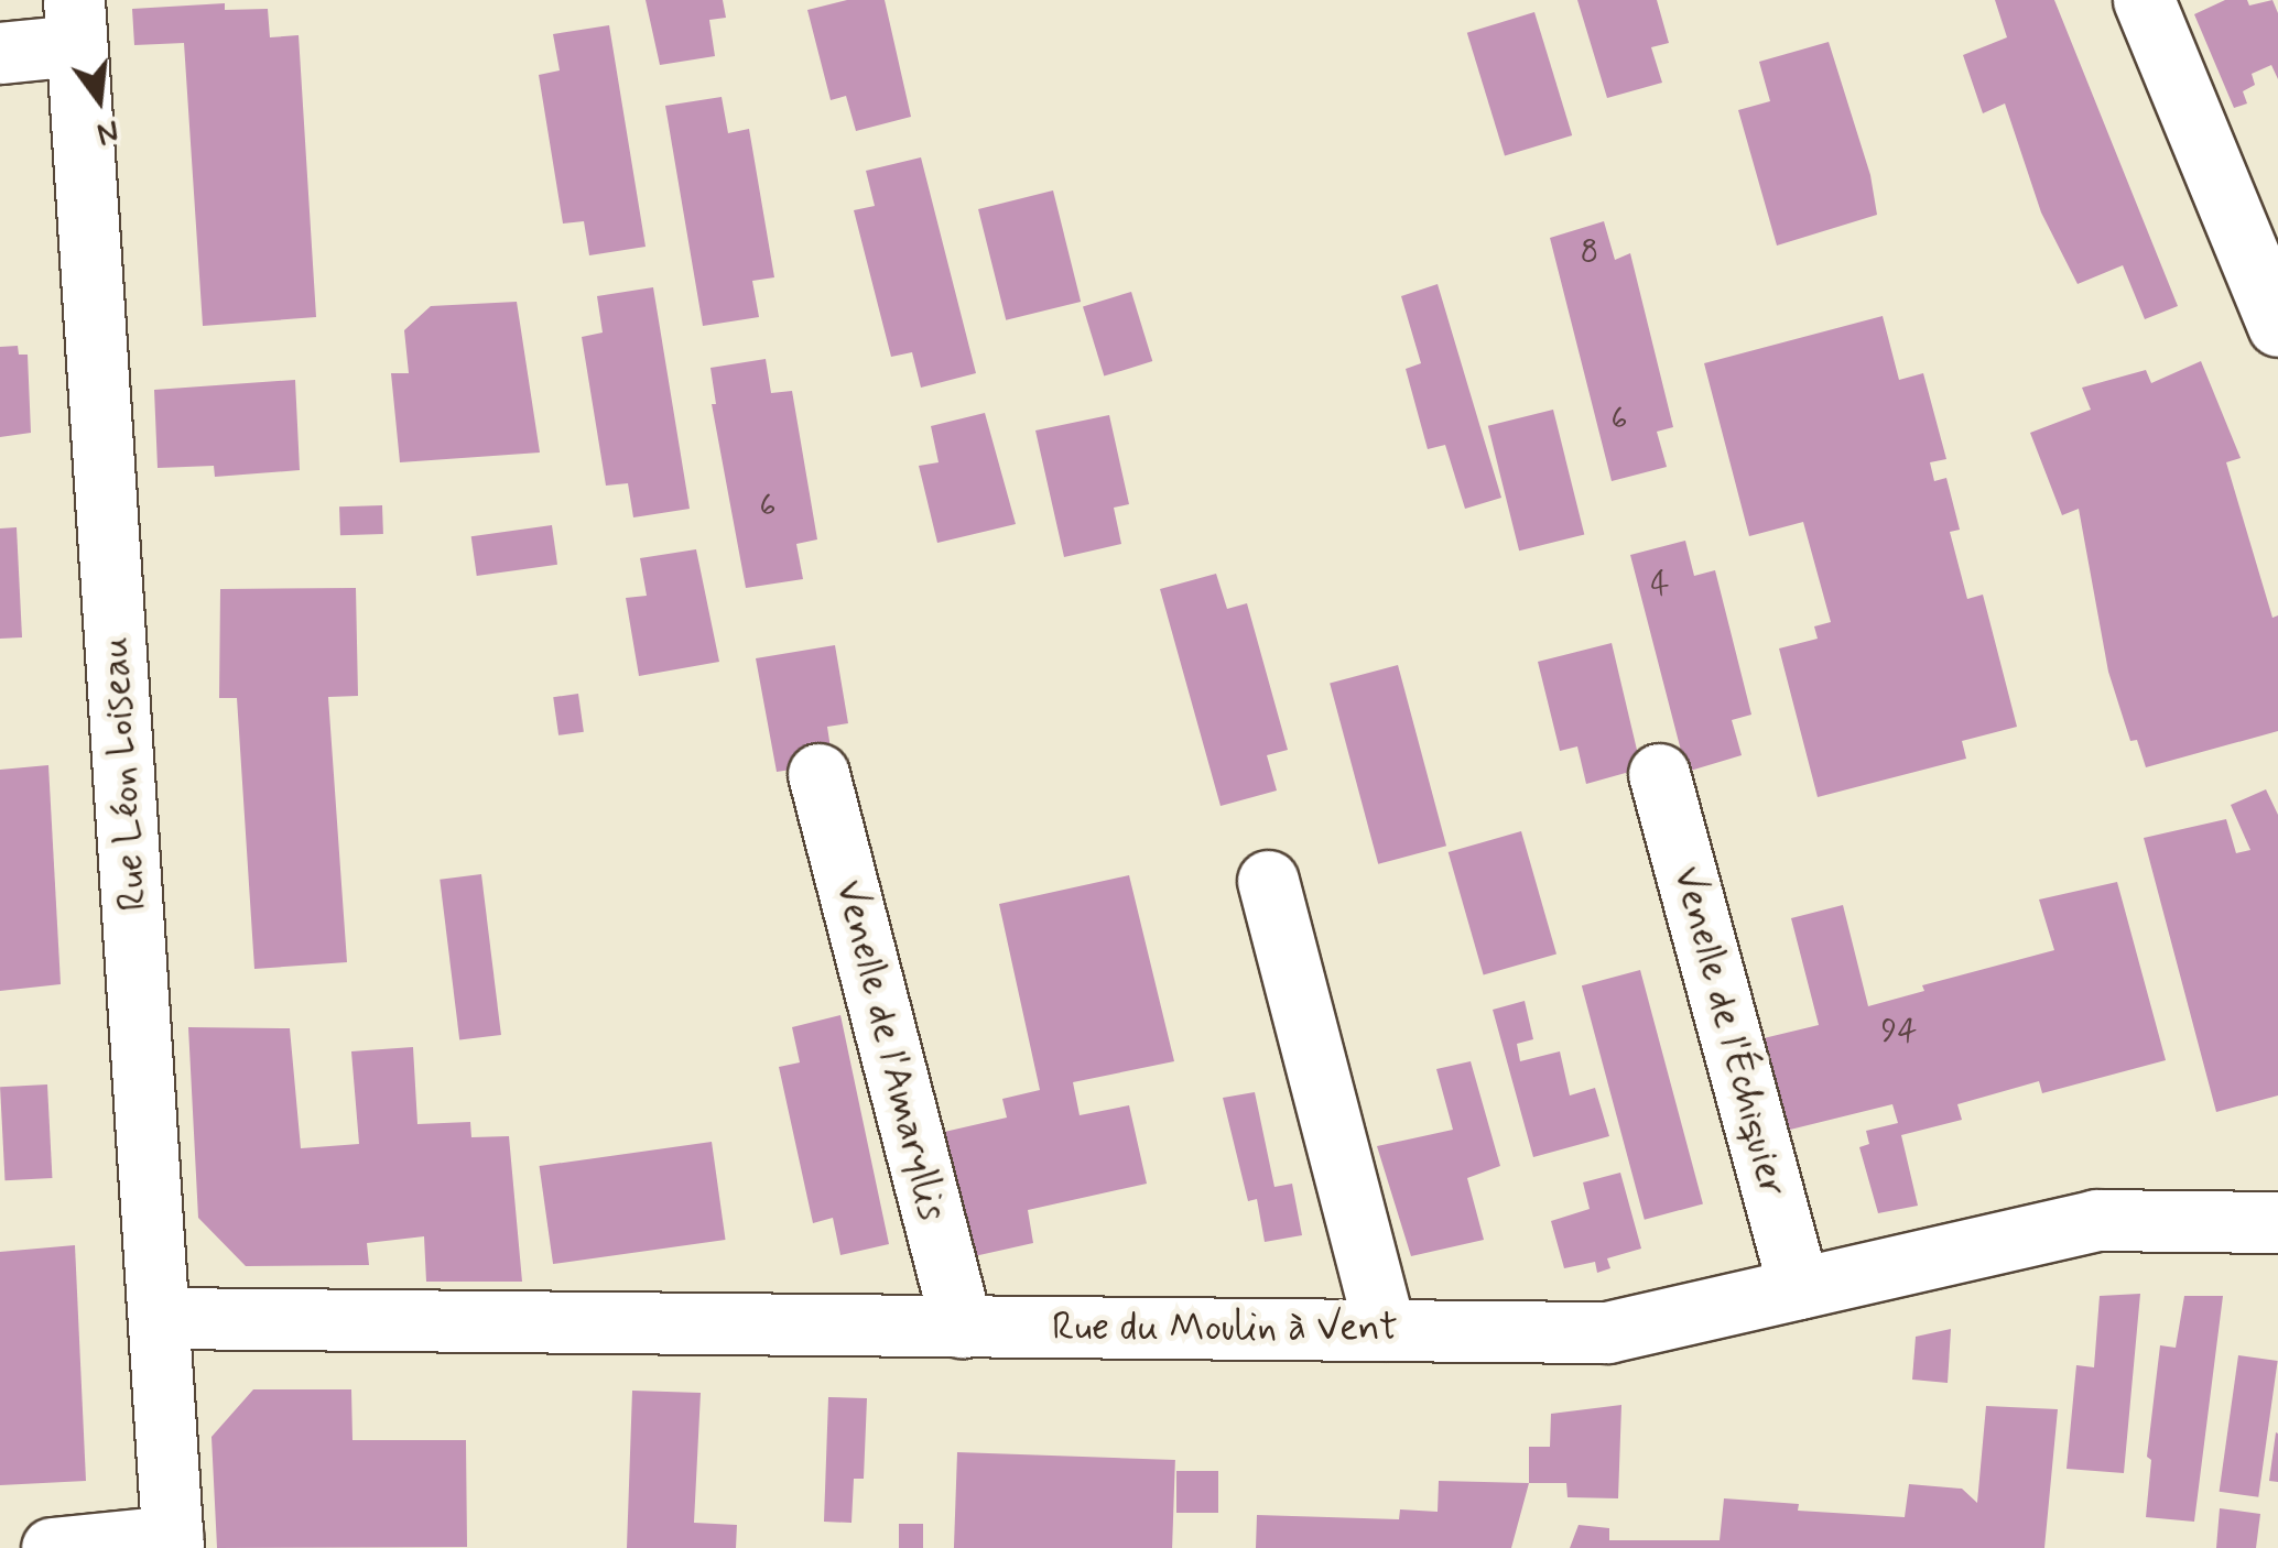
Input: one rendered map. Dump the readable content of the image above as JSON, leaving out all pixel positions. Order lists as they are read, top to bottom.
{
  "streets": {
    "street": [
      "Rue Léon Loiseau",
      "Venelle de l'Échiquier",
      "Venelle de l'Amaryllis",
      "Rue du Moulin à Vent"
    ]
  },
  "crossings": [
    ["Rue Léon Loiseau", "Rue du Moulin à Vent"],
    ["Venelle de l'Échiquier", "Rue du Moulin à Vent"],
    ["Venelle de l'Amaryllis", "Rue du Moulin à Vent"]
  ],
  "house_numbers": [
    "8",
    "6",
    "6",
    "4",
    "94"
  ],
  "north": "bottom"
}
